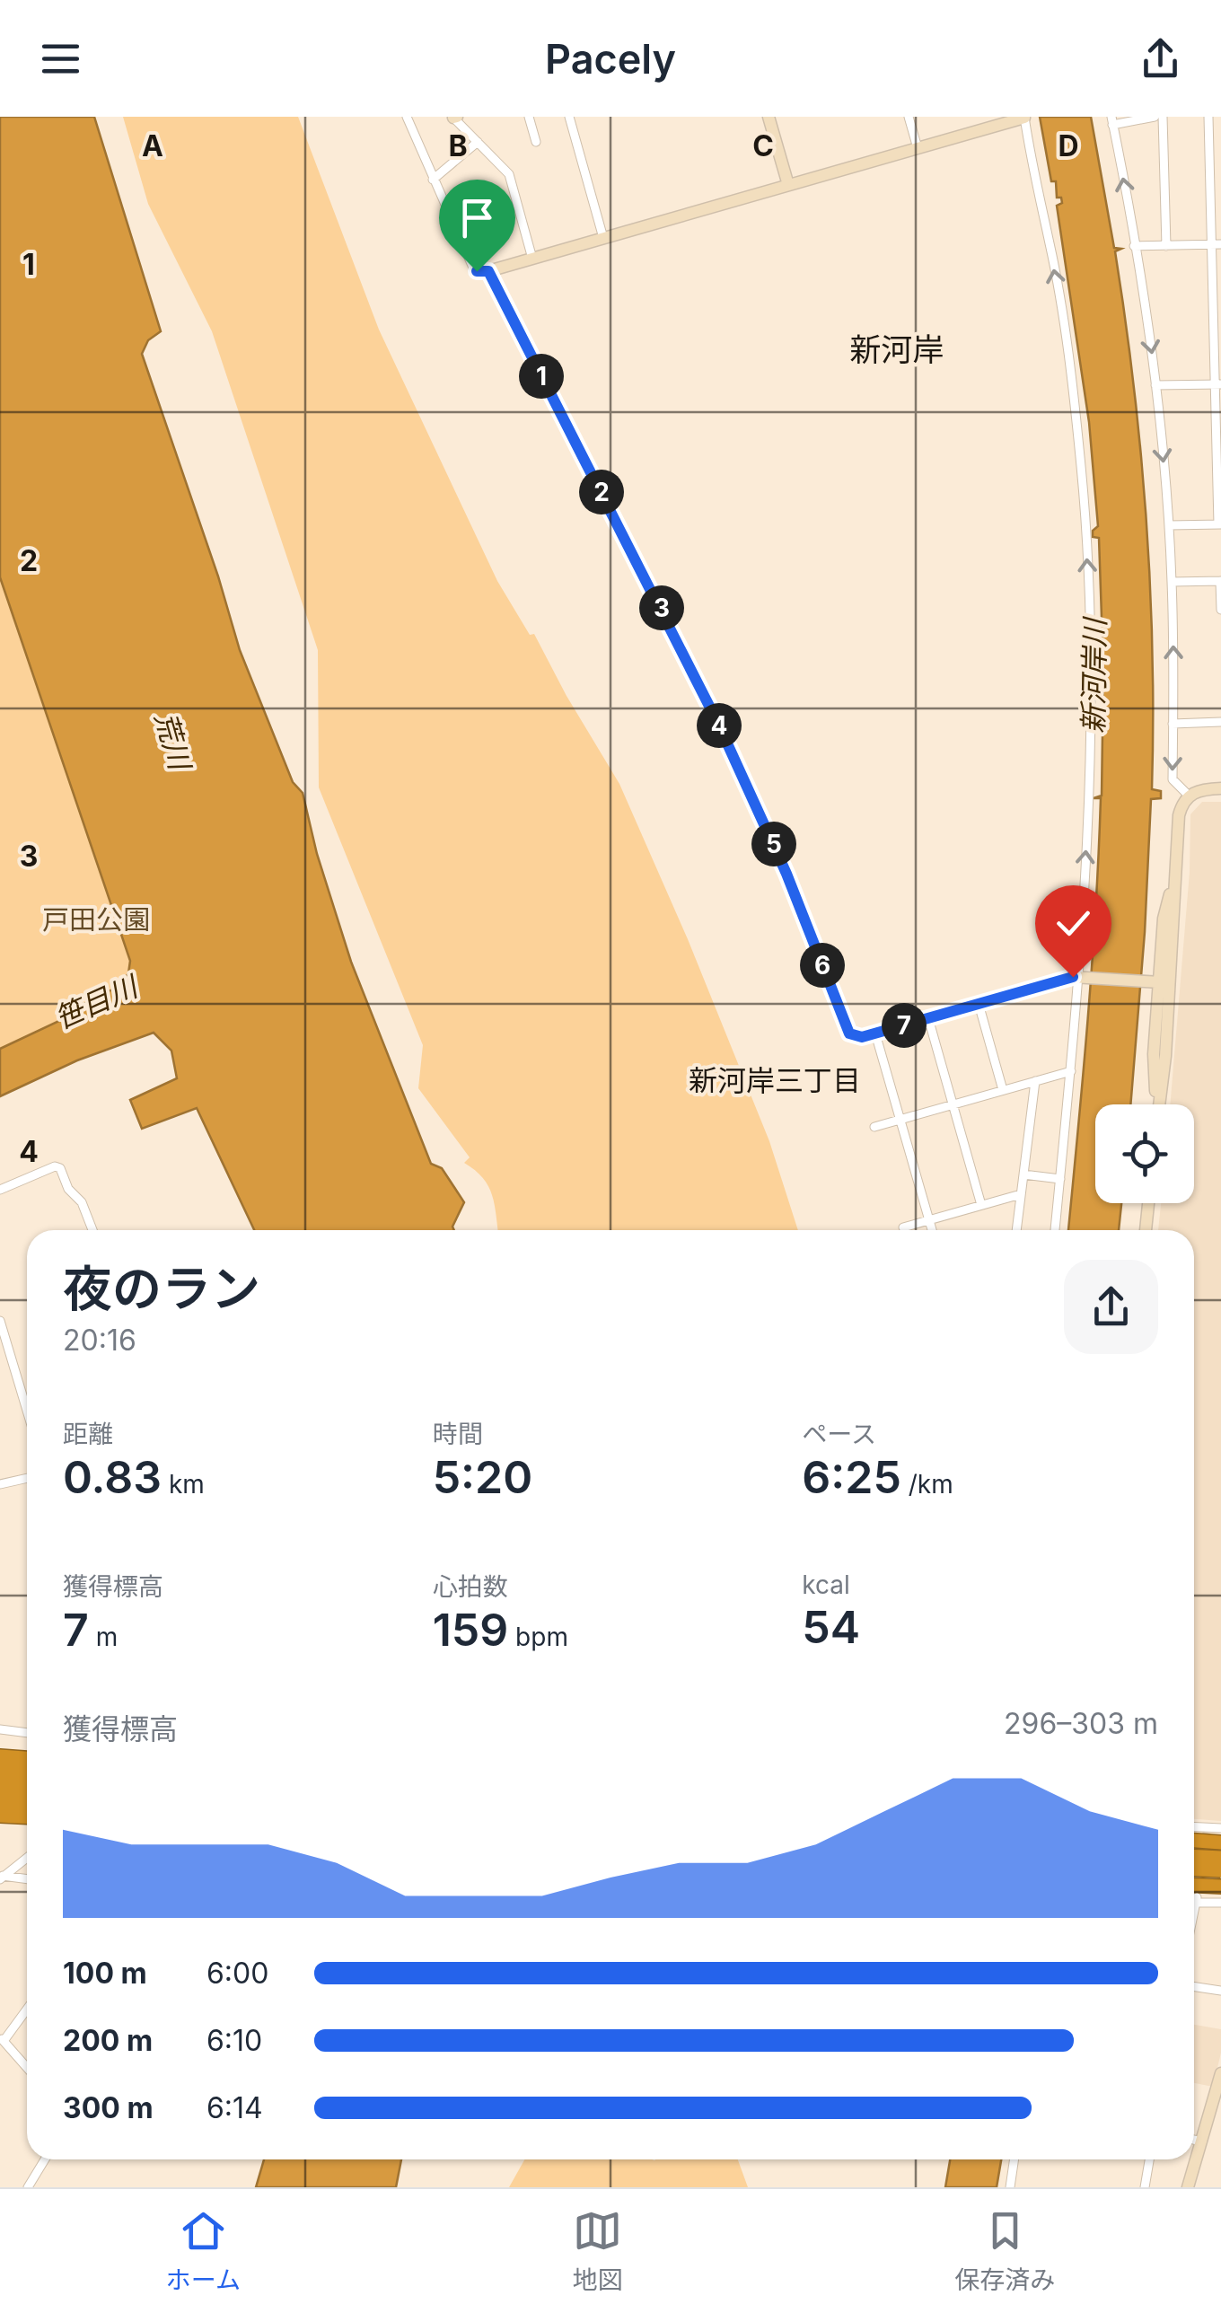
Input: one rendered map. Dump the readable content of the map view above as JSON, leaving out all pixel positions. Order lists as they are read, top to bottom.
{
  "districts": ["新河岸", "新河岸三丁目"],
  "water": ["新河岸川", "荒川", "笹目川"],
  "parks": ["戸田公園"],
  "page": {
    "header": "Pacely",
    "pins": [
      "1",
      "2",
      "3",
      "4",
      "5",
      "6",
      "7"
    ],
    "heading": ["夜のラン", "20:16"],
    "stats": [
      ["距離", "0.83 km"],
      ["時間", "5:20"],
      ["ペース", "6:25 /km"],
      ["獲得標高", "7 m"],
      ["心拍数", "159 bpm"],
      ["kcal", "54"]
    ],
    "chart": ["獲得標高", "296–303 m"],
    "list": [
      {
        "name": "100 m",
        "note": "6:00"
      },
      {
        "name": "200 m",
        "note": "6:10"
      },
      {
        "name": "300 m",
        "note": "6:14"
      }
    ],
    "tabs": ["ホーム", "地図", "保存済み"]
  },
  "grid": {
    "columns": [
      "A",
      "B",
      "C",
      "D"
    ],
    "rows": [
      "1",
      "2",
      "3",
      "4"
    ]
  }
}
